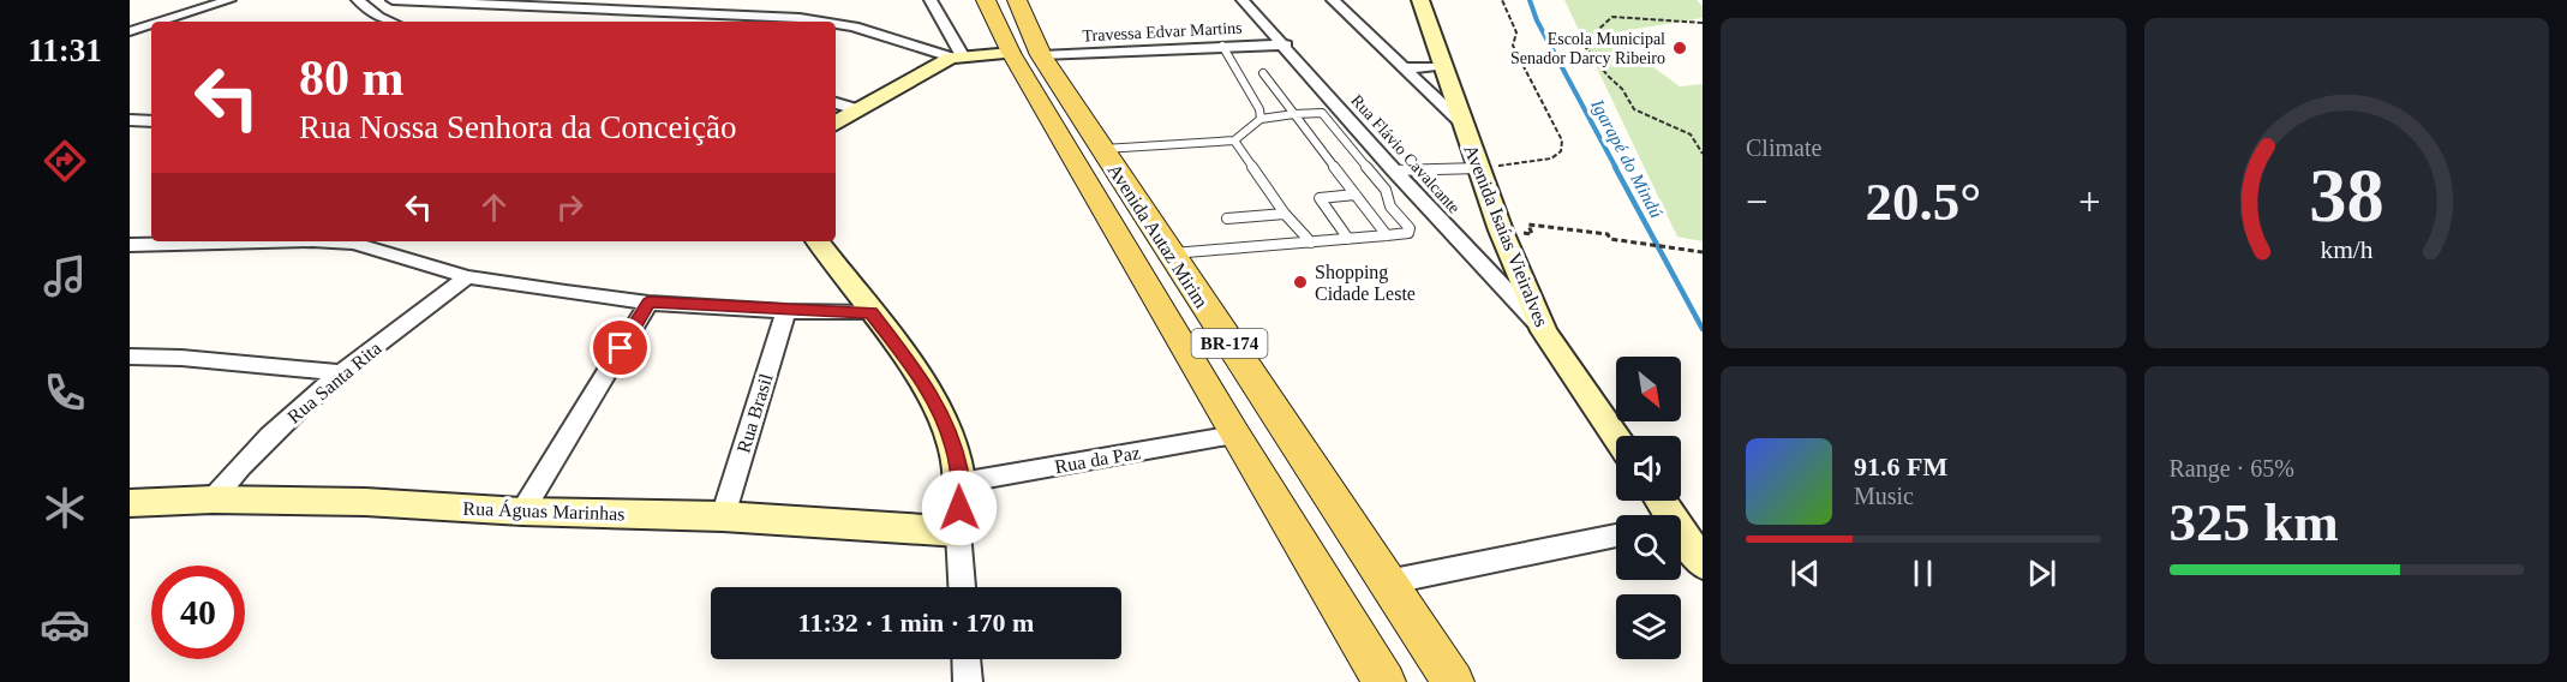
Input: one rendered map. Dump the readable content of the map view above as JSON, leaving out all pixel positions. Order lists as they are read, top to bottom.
{
  "streets": {
    "main road": ["Avenida Autaz Mirim", "BR-174"],
    "street": [
      "Travessa Edvar Martins",
      "Rua Flávio Cavalcante",
      "Avenida Isaías Vieiralves",
      "Rua Santa Rita",
      "Rua Brasil",
      "Rua da Paz",
      "Rua Águas Marinhas"
    ]
  },
  "crossings": [
    ["Travessa Edvar Martins", "Rua Flávio Cavalcante"],
    ["Travessa Edvar Martins", "Avenida Autaz Mirim"],
    ["Rua Flávio Cavalcante", "Avenida Isaías Vieiralves"],
    ["Avenida Autaz Mirim", "Rua da Paz"],
    ["Rua Santa Rita", "Rua Águas Marinhas"],
    ["Rua Brasil", "Rua Águas Marinhas"]
  ],
  "water": ["Igarapé do Mindú"],
  "places": ["Escola Municipal Senador Darcy Ribeiro", "Shopping Cidade Leste"],
  "north": "bottom right",
  "page": {
    "tabs": "11:31",
    "tile": [
      "Climate",
      ["Range · 65%", "325 km"]
    ],
    "turn": ["80 m", "Rua Nossa Senhora da Conceição"],
    "heat": ["−", "20.5°", "+"],
    "song": ["91.6 FM", "Music"],
    "limit": "40",
    "trip": "11:32 · 1 min · 170 m",
    "gauge": ["38", "km/h"]
  }
}
